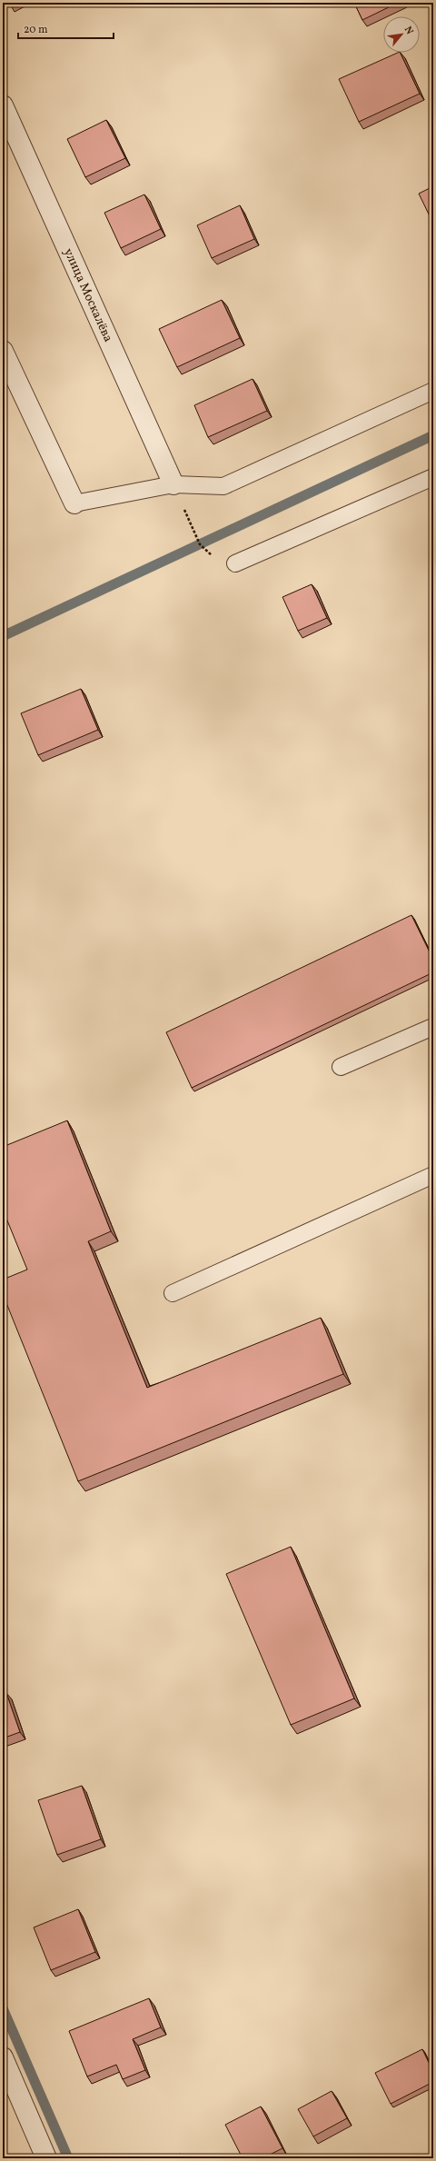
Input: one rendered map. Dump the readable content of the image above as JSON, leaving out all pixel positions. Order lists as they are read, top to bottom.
{
  "streets": {
    "street": ["улица Москалёва"]
  },
  "scale_bar": "20 m",
  "north": "top right"
}
